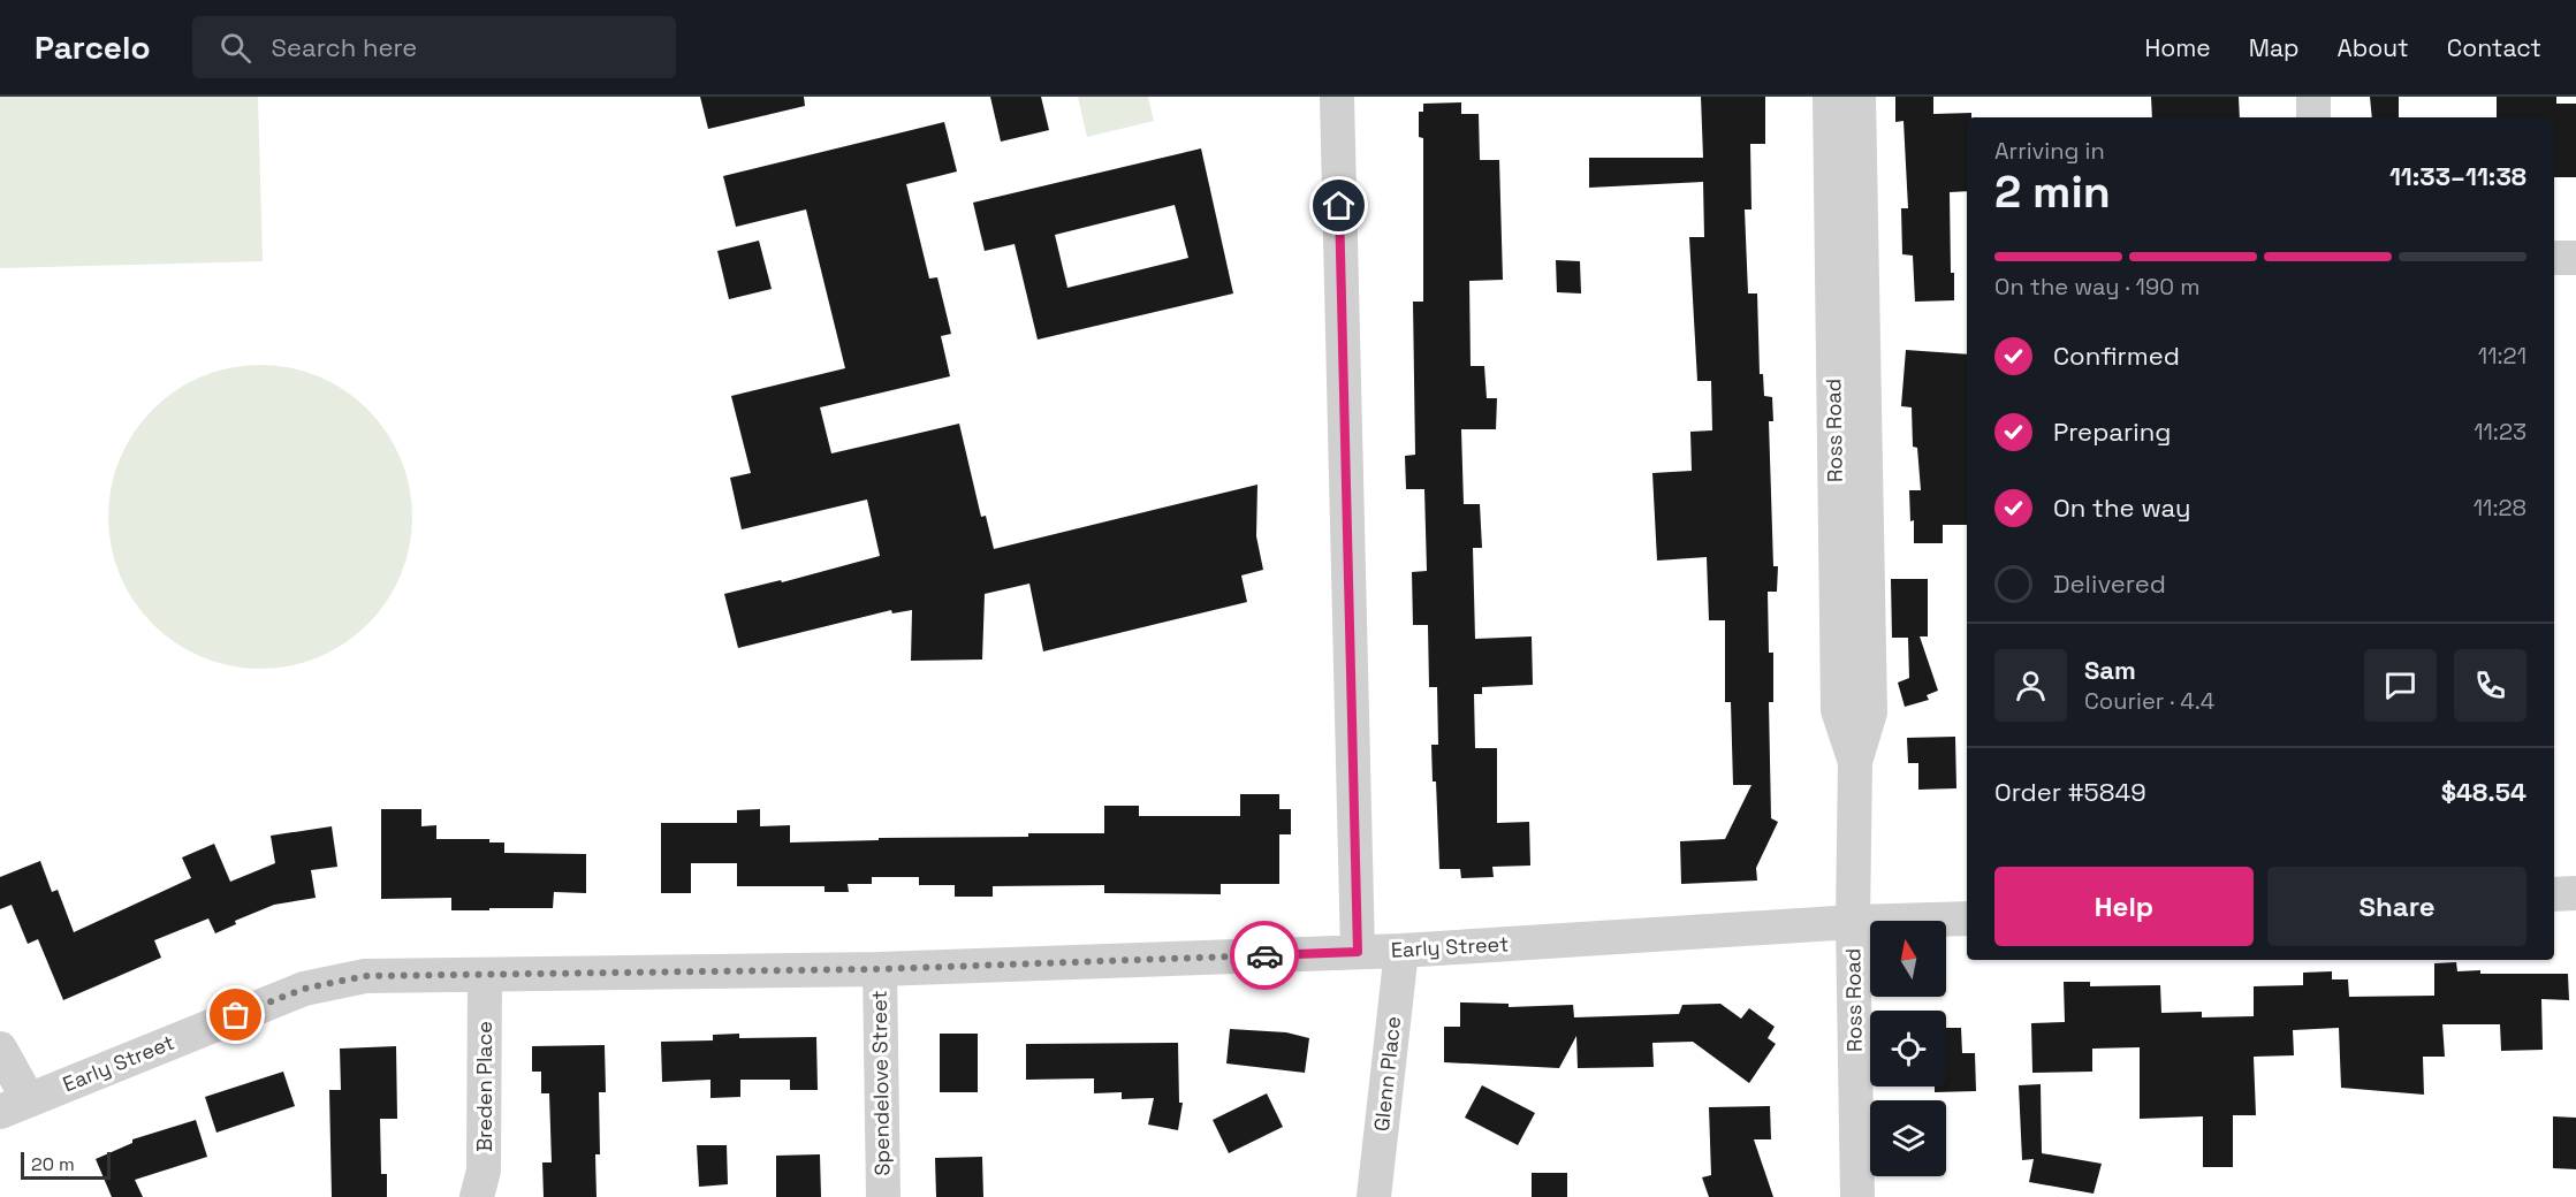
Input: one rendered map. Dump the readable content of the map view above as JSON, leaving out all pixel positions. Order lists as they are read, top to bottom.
{
  "streets": {
    "street": [
      "Ross Road",
      "Early Street",
      "Glenn Place",
      "Spendelove Street",
      "Breden Place"
    ]
  },
  "crossings": [
    ["Ross Road", "Early Street"],
    ["Early Street", "Glenn Place"],
    ["Early Street", "Spendelove Street"],
    ["Early Street", "Breden Place"]
  ],
  "scale_bar": "20 m",
  "north": "top",
  "page": {
    "header": "Parcelo",
    "search": "Search here",
    "nav": [
      "Home",
      "Map",
      "About",
      "Contact"
    ],
    "heading": ["2 min", "Arriving in", "11:33–11:38"],
    "panel": [
      "Sam",
      "Courier · 4.4",
      "Order #5849",
      "$48.54"
    ],
    "bar": "On the way · 190 m",
    "list": [
      ["Confirmed", "11:21"],
      ["Preparing", "11:23"],
      ["On the way", "11:28"],
      "Delivered"
    ],
    "buttons": ["Help", "Share"],
    "scale": "20 m"
  }
}
